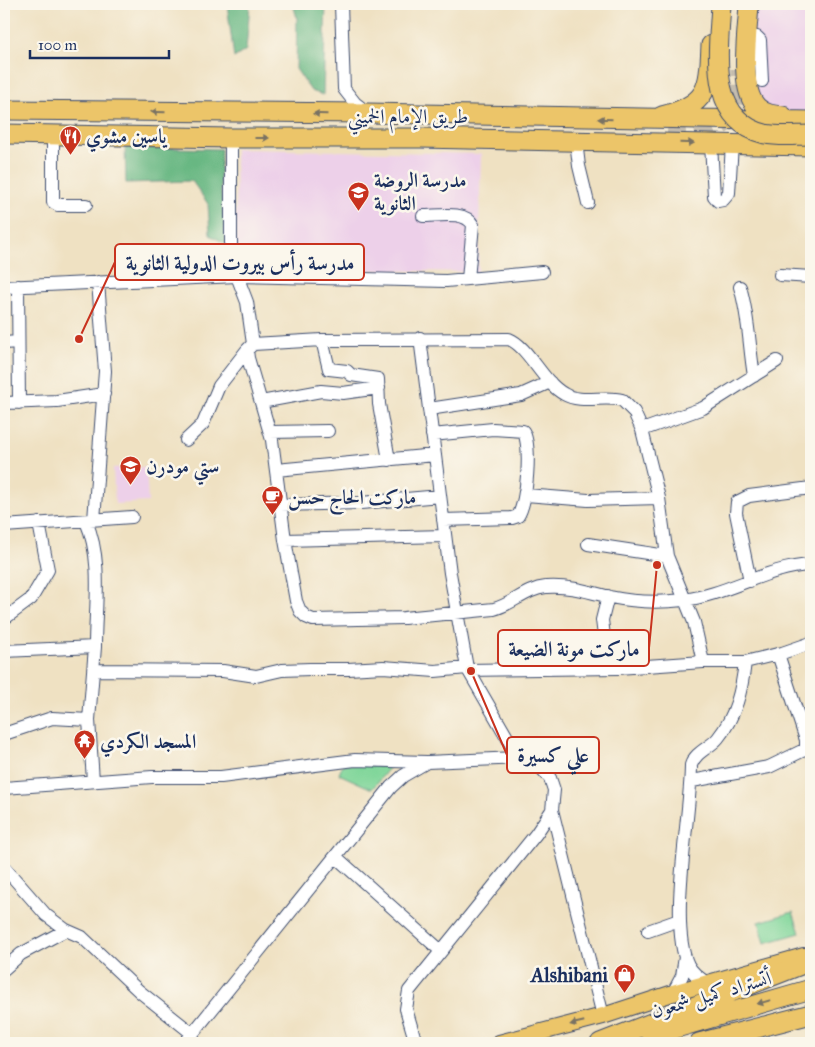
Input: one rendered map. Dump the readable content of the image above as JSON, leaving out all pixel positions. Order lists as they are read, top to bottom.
{
  "streets": {
    "highway": ["طريق الإمام الخميني", "أتستراد كميل شمعون"]
  },
  "places": {
    "restaurant": ["ياسين مشوي"],
    "school or university": ["مدرسة الروضة الثانوية", "ستي مودرن"],
    "other": ["مدرسة رأس بيروت الدولية الثانوية", "ماركت مونة الضيعة", "علي كسيرة"],
    "cafe": ["ماركت الحاج حسن"],
    "temple": ["المسجد الكردي"],
    "shop": ["Alshibani"]
  },
  "scale_bar": "100 m"
}
